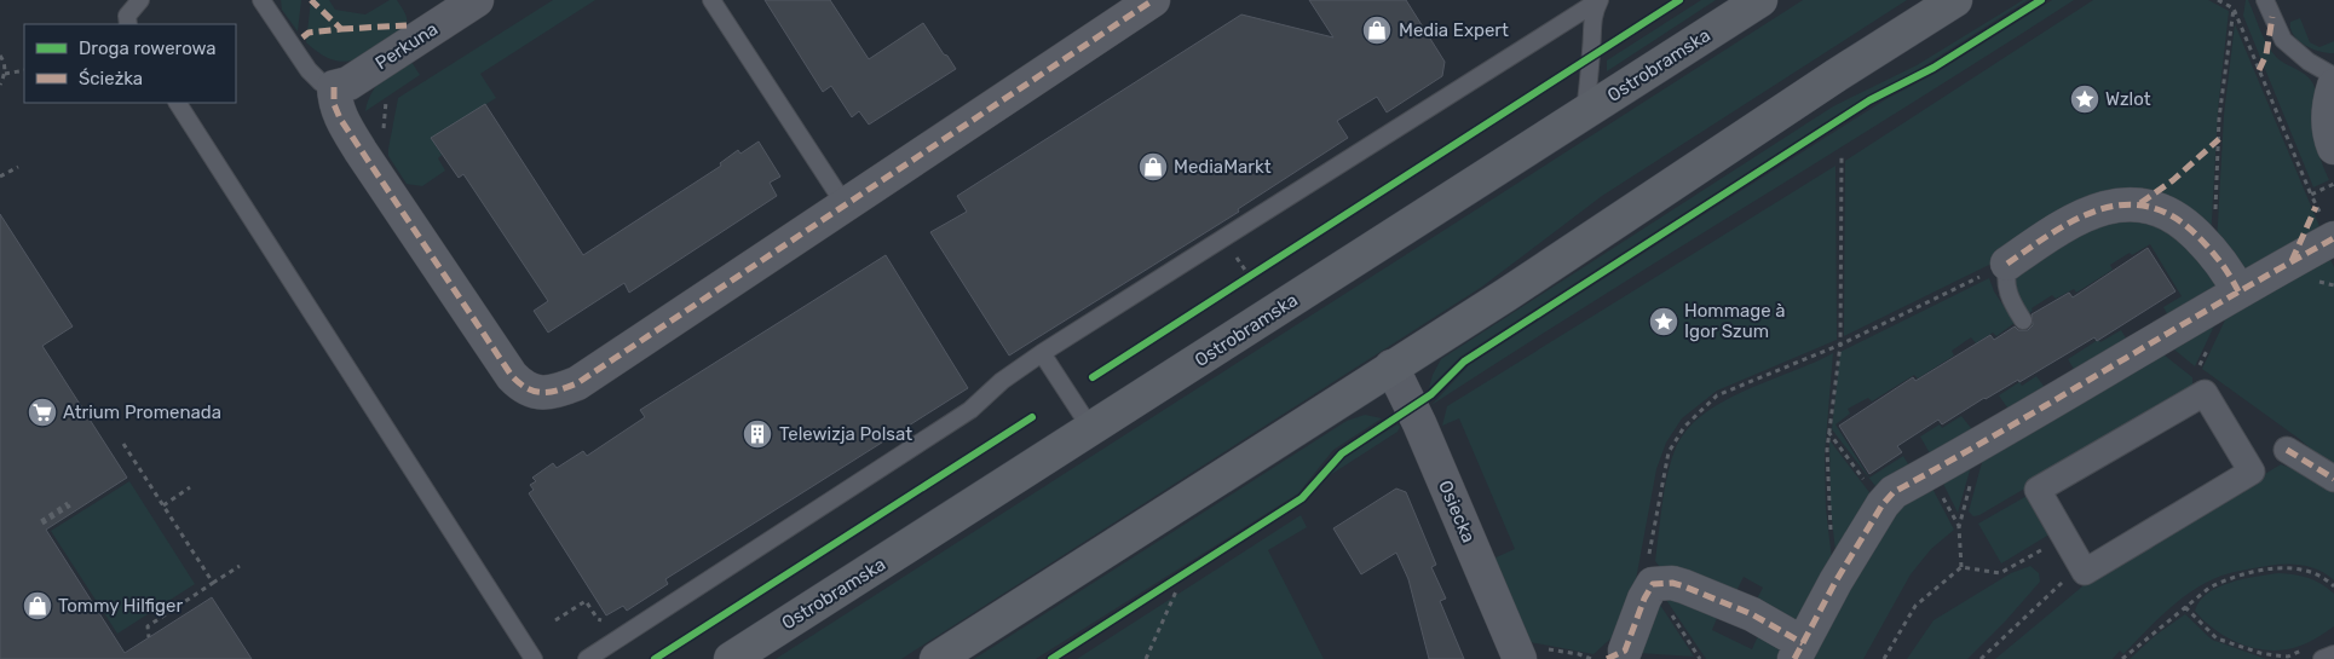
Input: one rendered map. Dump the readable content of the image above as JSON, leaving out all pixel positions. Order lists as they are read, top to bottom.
{
  "streets": {
    "main road": ["Ostrobramska"],
    "street": ["Perkuna", "Osiecka"]
  },
  "places": {
    "shop": ["Media Expert", "MediaMarkt", "Tommy Hilfiger"],
    "place": ["Wzlot", "Hommage à Igor Szum"],
    "supermarket": ["Atrium Promenada"],
    "building": ["Telewizja Polsat"]
  },
  "legend": ["Droga rowerowa", "Ścieżka"]
}
